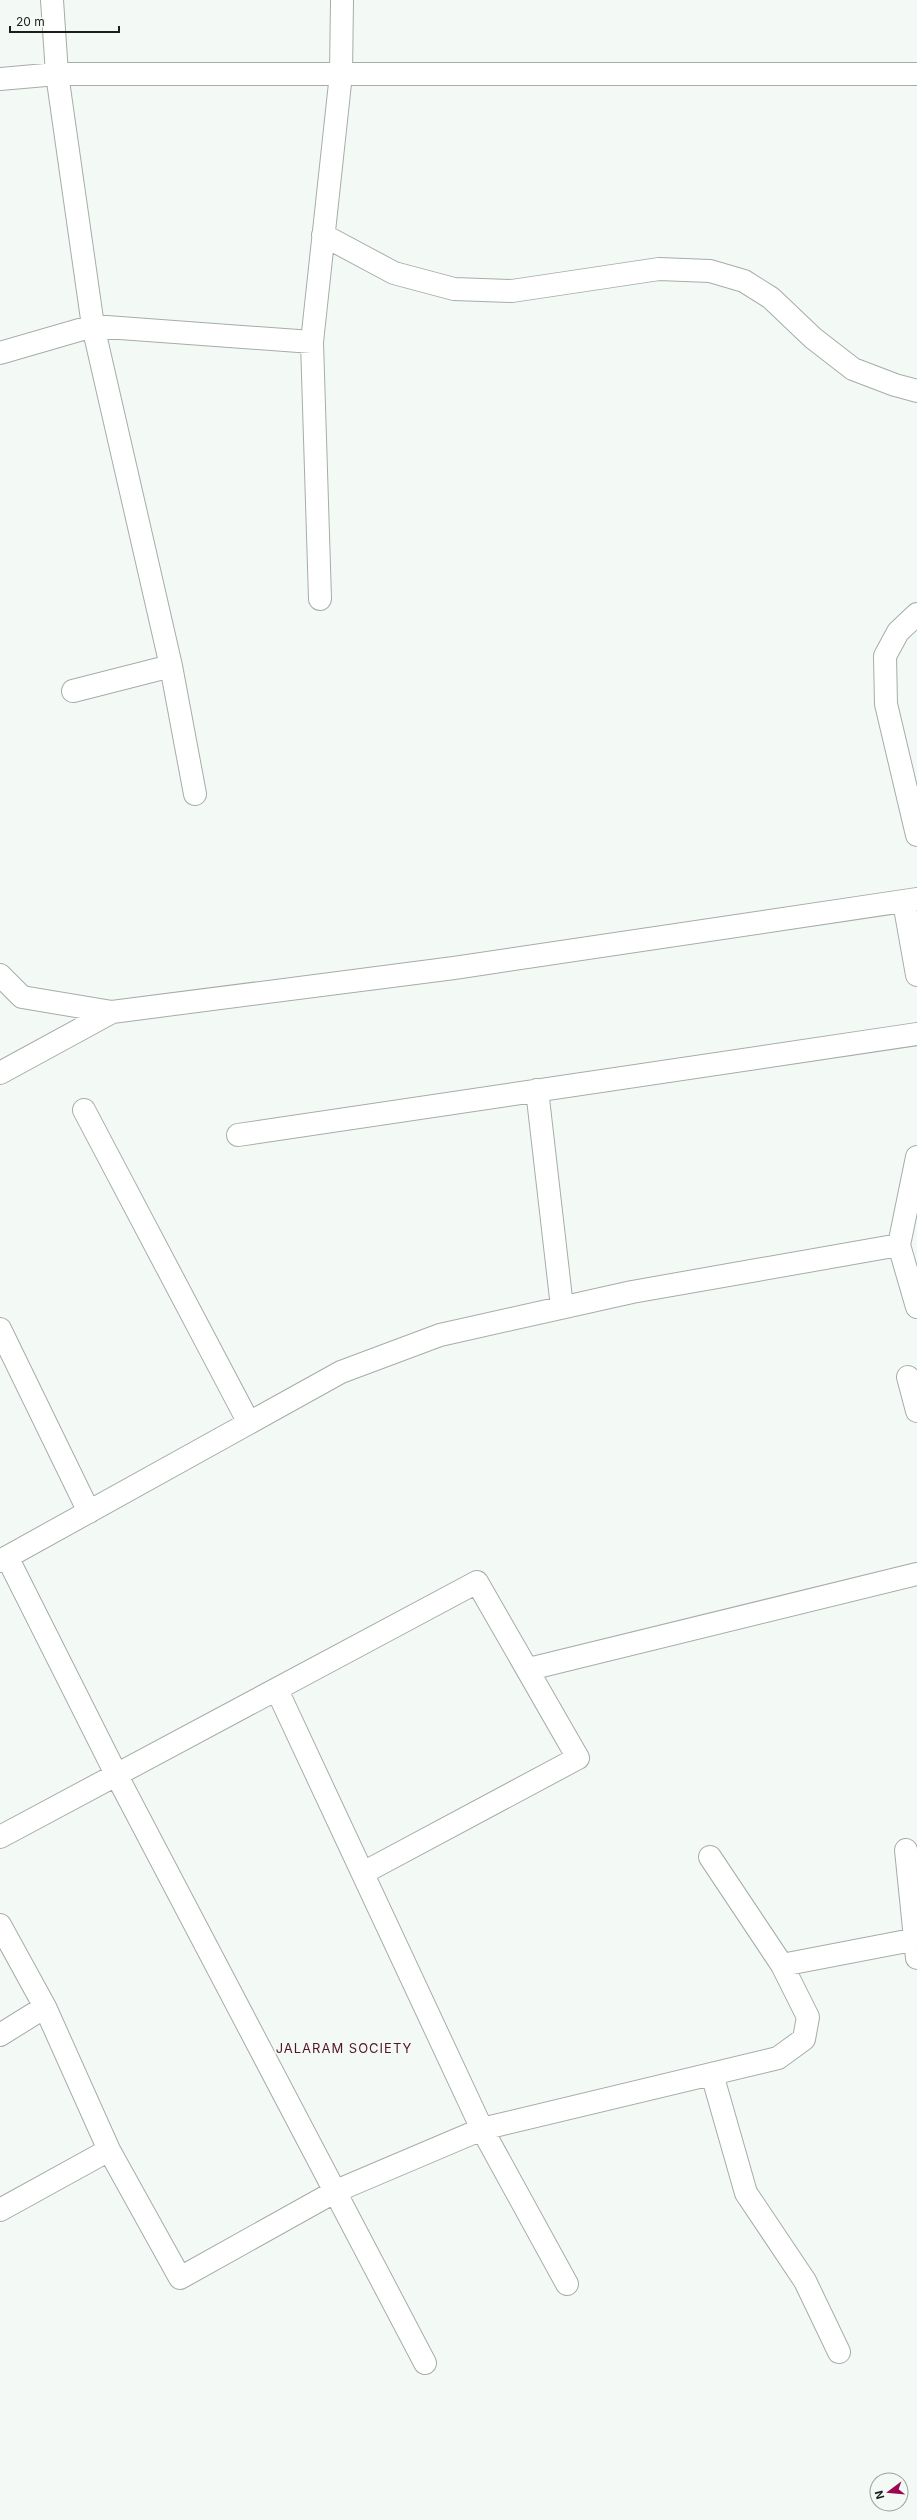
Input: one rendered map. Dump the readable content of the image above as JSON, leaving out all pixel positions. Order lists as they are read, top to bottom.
{
  "districts": ["JALARAM SOCIETY"],
  "scale_bar": "20 m",
  "north": "left"
}
